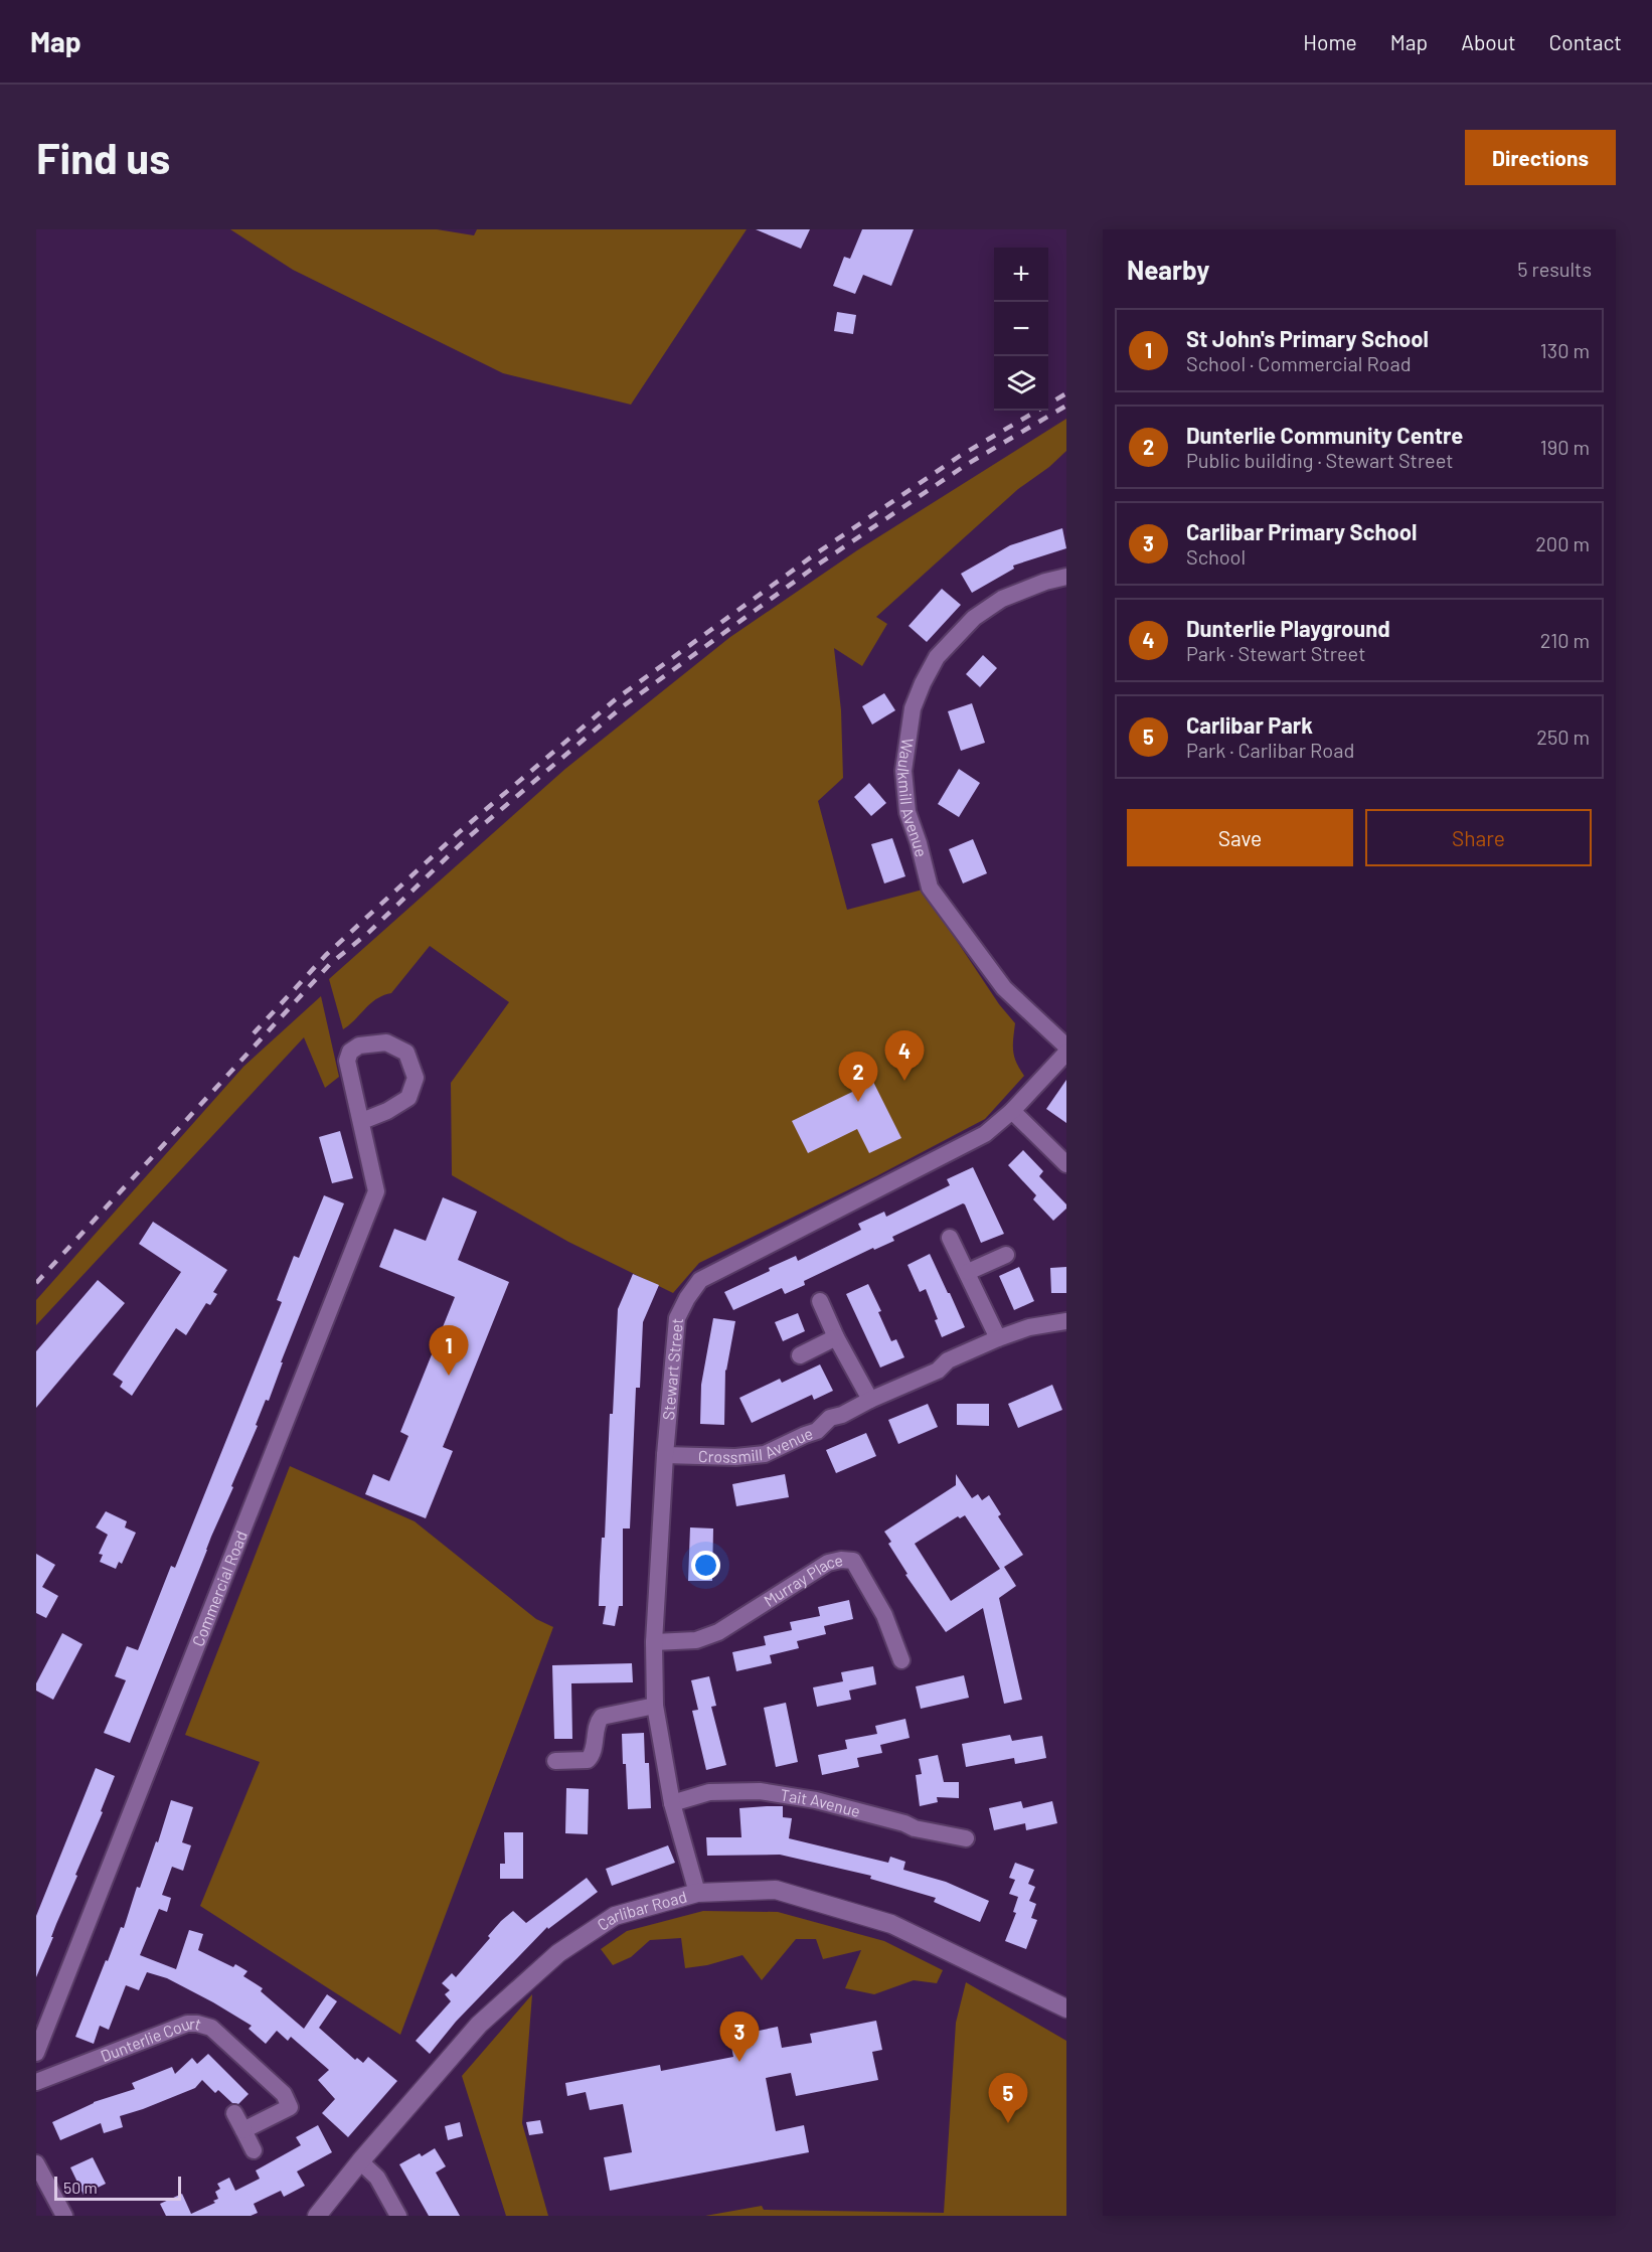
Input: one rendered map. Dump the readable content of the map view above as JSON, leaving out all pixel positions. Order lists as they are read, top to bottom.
{
  "streets": {
    "street": [
      "Waulkmill Avenue",
      "Stewart Street",
      "Crossmill Avenue",
      "Murray Place",
      "Commercial Road",
      "Tait Avenue",
      "Carlibar Road",
      "Dunterlie Court"
    ]
  },
  "crossings": [
    ["Stewart Street", "Crossmill Avenue"],
    ["Stewart Street", "Murray Place"],
    ["Stewart Street", "Tait Avenue"],
    ["Stewart Street", "Carlibar Road"]
  ],
  "scale_bar": "50 m",
  "page": {
    "header": "Map",
    "nav": [
      "Home",
      "Map",
      "About",
      "Contact"
    ],
    "buttons": [
      "Directions",
      ["Save", "Share"]
    ],
    "title": "Find us",
    "heading": ["Nearby", "5 results"],
    "map_buttons": ["+", "−"],
    "list": [
      {
        "mark": "1",
        "name": "St John's Primary School",
        "note": "School · Commercial Road",
        "value": "130 m"
      },
      {
        "mark": "2",
        "name": "Dunterlie Community Centre",
        "note": "Public building · Stewart Street",
        "value": "190 m"
      },
      {
        "mark": "3",
        "name": "Carlibar Primary School",
        "note": "School",
        "value": "200 m"
      },
      {
        "mark": "4",
        "name": "Dunterlie Playground",
        "note": "Park · Stewart Street",
        "value": "210 m"
      },
      {
        "mark": "5",
        "name": "Carlibar Park",
        "note": "Park · Carlibar Road",
        "value": "250 m"
      }
    ],
    "pins": [
      "4",
      "2",
      "1",
      "3",
      "5"
    ],
    "scale": "50 m"
  }
}
